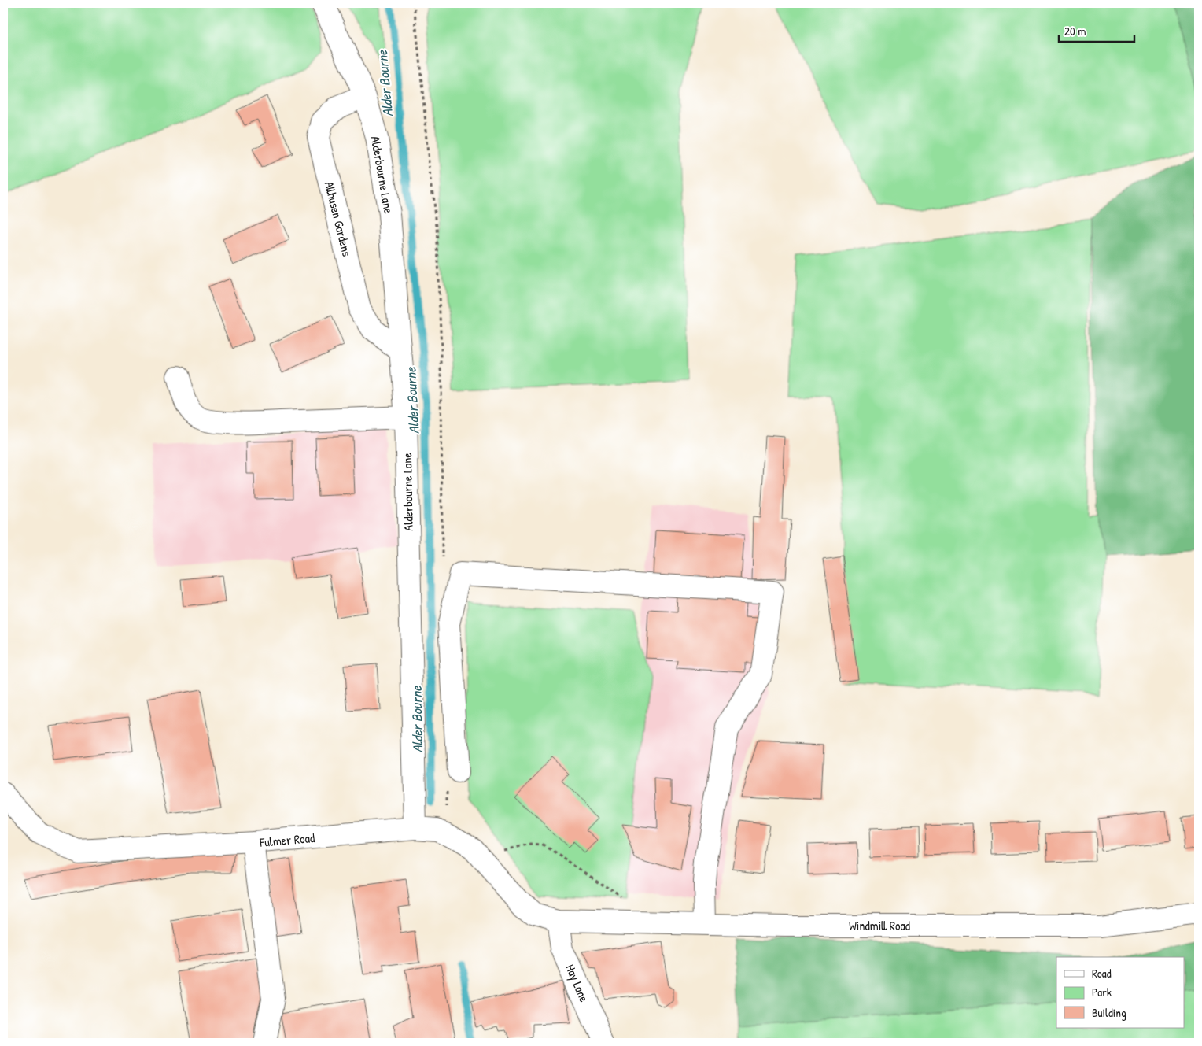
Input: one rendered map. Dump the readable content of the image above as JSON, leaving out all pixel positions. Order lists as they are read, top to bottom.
{
  "streets": {
    "street": [
      "Alderbourne Lane",
      "Allhusen Gardens",
      "Fulmer Road",
      "Windmill Road",
      "Hay Lane"
    ]
  },
  "crossings": [
    ["Alderbourne Lane", "Allhusen Gardens"],
    ["Alderbourne Lane", "Fulmer Road"],
    ["Fulmer Road", "Windmill Road"],
    ["Fulmer Road", "Hay Lane"],
    ["Windmill Road", "Hay Lane"]
  ],
  "water": ["Alder Bourne"],
  "legend": ["Road", "Park", "Building"],
  "scale_bar": "20 m"
}
